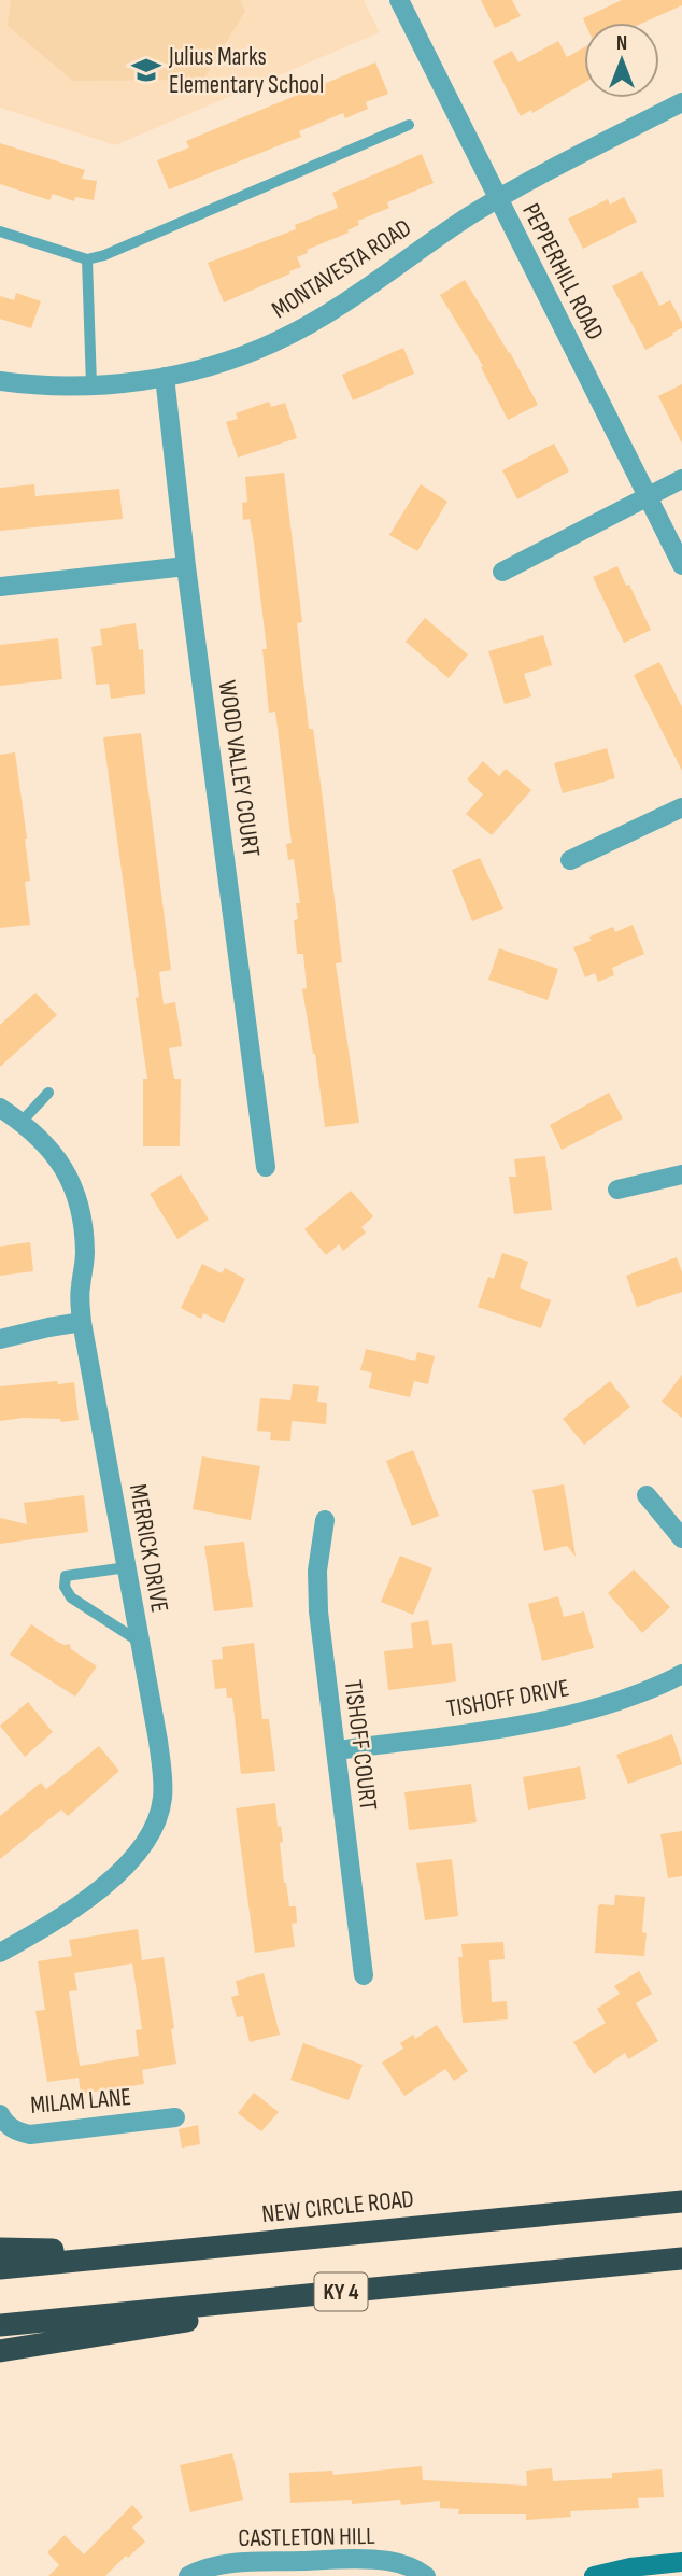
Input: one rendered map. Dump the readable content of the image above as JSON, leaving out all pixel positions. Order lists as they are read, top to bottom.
{
  "streets": {
    "highway": ["NEW CIRCLE ROAD", "KY 4"],
    "street": [
      "MONTAVESTA ROAD",
      "PEPPERHILL ROAD",
      "WOOD VALLEY COURT",
      "MERRICK DRIVE",
      "TISHOFF DRIVE",
      "TISHOFF COURT",
      "MILAM LANE",
      "CASTLETON HILL"
    ]
  },
  "crossings": [
    ["MONTAVESTA ROAD", "PEPPERHILL ROAD"],
    ["MONTAVESTA ROAD", "WOOD VALLEY COURT"],
    ["TISHOFF DRIVE", "TISHOFF COURT"]
  ],
  "places": {
    "school or university": ["Julius Marks Elementary School"]
  },
  "north": "top"
}
